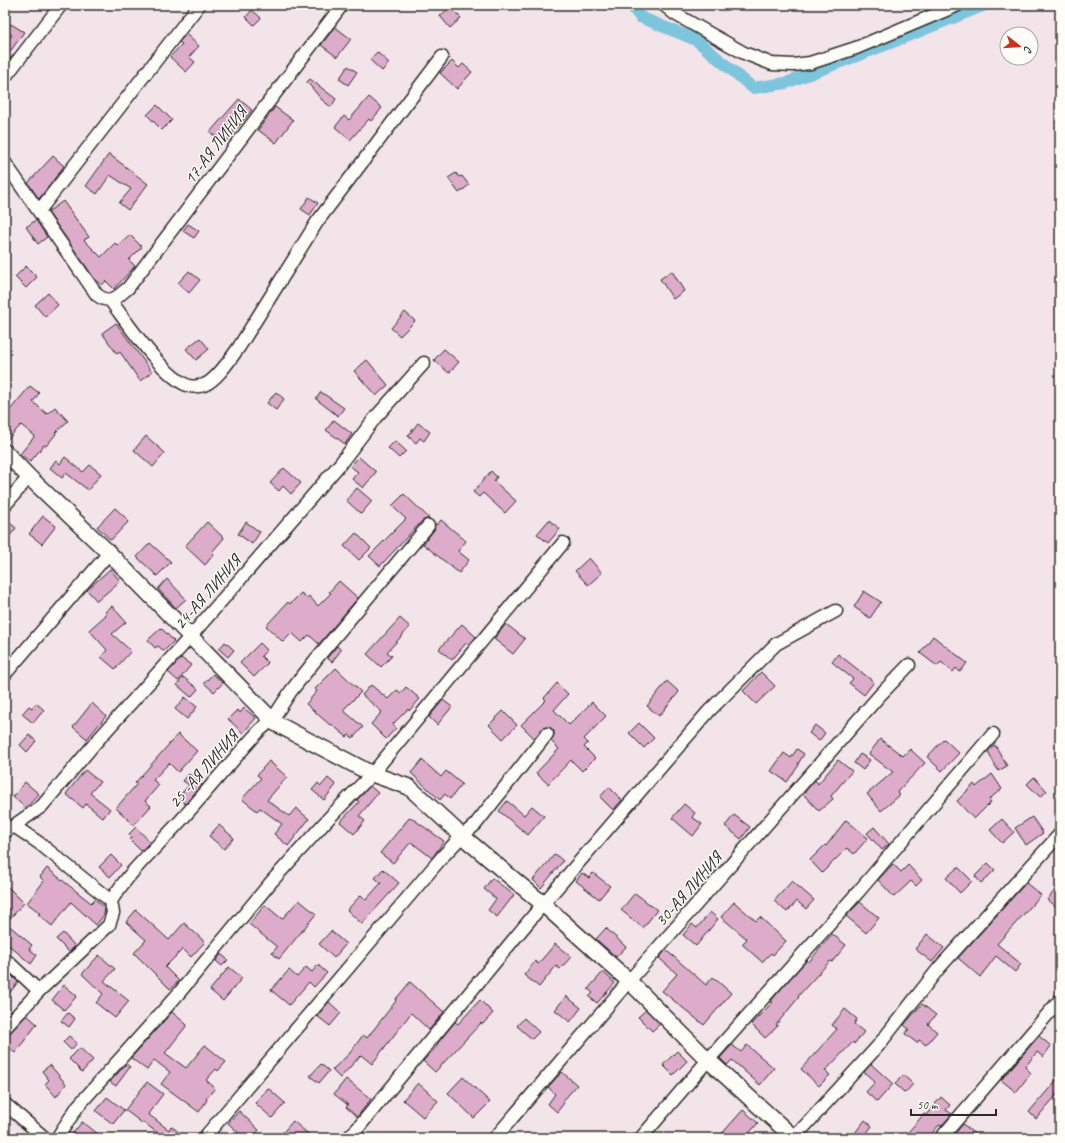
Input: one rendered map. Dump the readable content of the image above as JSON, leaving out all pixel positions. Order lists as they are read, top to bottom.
{
  "streets": {
    "street": [
      "17-АЯ ЛИНИЯ",
      "24-АЯ ЛИНИЯ",
      "25 -АЯ ЛИНИЯ",
      "30-АЯ ЛИНИЯ"
    ]
  },
  "scale_bar": "50 m",
  "north": "right"
}
